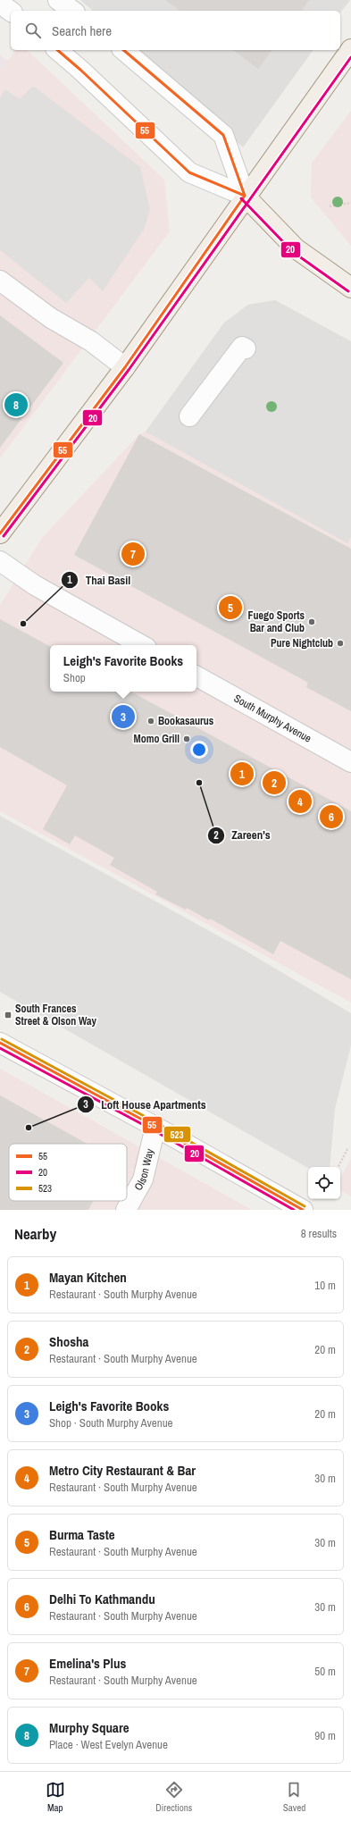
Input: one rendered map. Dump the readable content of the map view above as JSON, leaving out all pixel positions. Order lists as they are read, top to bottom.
{
  "streets": {
    "street": ["South Murphy Avenue", "Olson Way"]
  },
  "places": {
    "other": [
      "Fuego Sports Bar and Club",
      "Thai Basil",
      "Pure Nightclub",
      "Bookasaurus",
      "Momo Grill",
      "Zareen's",
      "Loft House Apartments"
    ],
    "transit": ["South Frances Street & Olson Way"]
  },
  "lines": ["transit line 55", "transit line 20", "transit line 523"],
  "legend": ["55", "20", "523"],
  "page": {
    "search": "Search here",
    "pins": [
      "8",
      "7",
      "5",
      "3",
      "1",
      "2",
      "4",
      "6"
    ],
    "popup": ["Leigh's Favorite Books", "Shop"],
    "heading": ["Nearby", "8 results"],
    "list": [
      {
        "mark": "1",
        "name": "Mayan Kitchen",
        "note": "Restaurant · South Murphy Avenue",
        "value": "10 m"
      },
      {
        "mark": "2",
        "name": "Shosha",
        "note": "Restaurant · South Murphy Avenue",
        "value": "20 m"
      },
      {
        "mark": "3",
        "name": "Leigh's Favorite Books",
        "note": "Shop · South Murphy Avenue",
        "value": "20 m"
      },
      {
        "mark": "4",
        "name": "Metro City Restaurant & Bar",
        "note": "Restaurant · South Murphy Avenue",
        "value": "30 m"
      },
      {
        "mark": "5",
        "name": "Burma Taste",
        "note": "Restaurant · South Murphy Avenue",
        "value": "30 m"
      },
      {
        "mark": "6",
        "name": "Delhi To Kathmandu",
        "note": "Restaurant · South Murphy Avenue",
        "value": "30 m"
      },
      {
        "mark": "7",
        "name": "Emelina's Plus",
        "note": "Restaurant · South Murphy Avenue",
        "value": "50 m"
      },
      {
        "mark": "8",
        "name": "Murphy Square",
        "note": "Place · West Evelyn Avenue",
        "value": "90 m"
      }
    ],
    "nav": ["Map", "Directions", "Saved"]
  }
}
